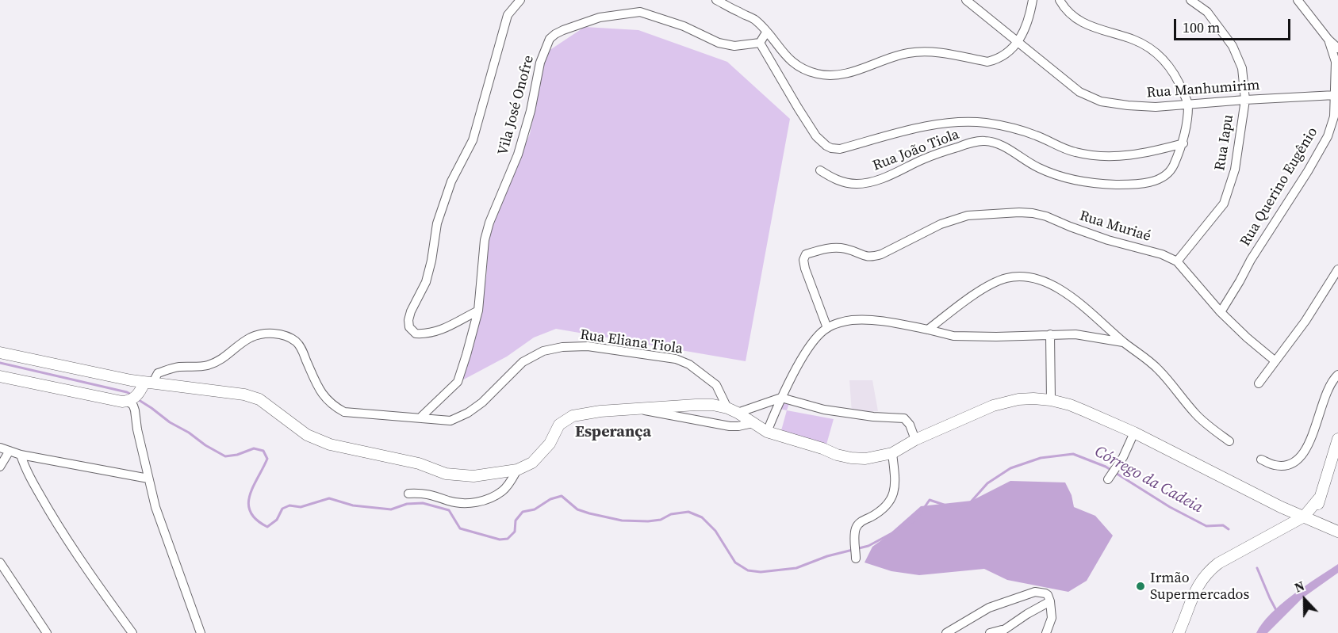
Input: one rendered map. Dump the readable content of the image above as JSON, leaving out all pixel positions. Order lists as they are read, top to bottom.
{
  "streets": {
    "street": [
      "Rua Manhumirim",
      "Vila José Onofre",
      "Rua Iapu",
      "Rua João Tiola",
      "Rua Querino Eugênio",
      "Rua Muriaé",
      "Rua Eliana Tiola"
    ]
  },
  "crossings": [
    ["Rua Manhumirim", "Rua Iapu"],
    ["Rua Manhumirim", "Rua João Tiola"],
    ["Rua Manhumirim", "Rua Querino Eugênio"],
    ["Vila José Onofre", "Rua Eliana Tiola"],
    ["Rua Iapu", "Rua Muriaé"],
    ["Rua Querino Eugênio", "Rua Muriaé"]
  ],
  "districts": ["Esperança"],
  "water": ["Córrego da Cadeia"],
  "places": ["Irmão Supermercados"],
  "scale_bar": "100 m",
  "north": "top"
}
